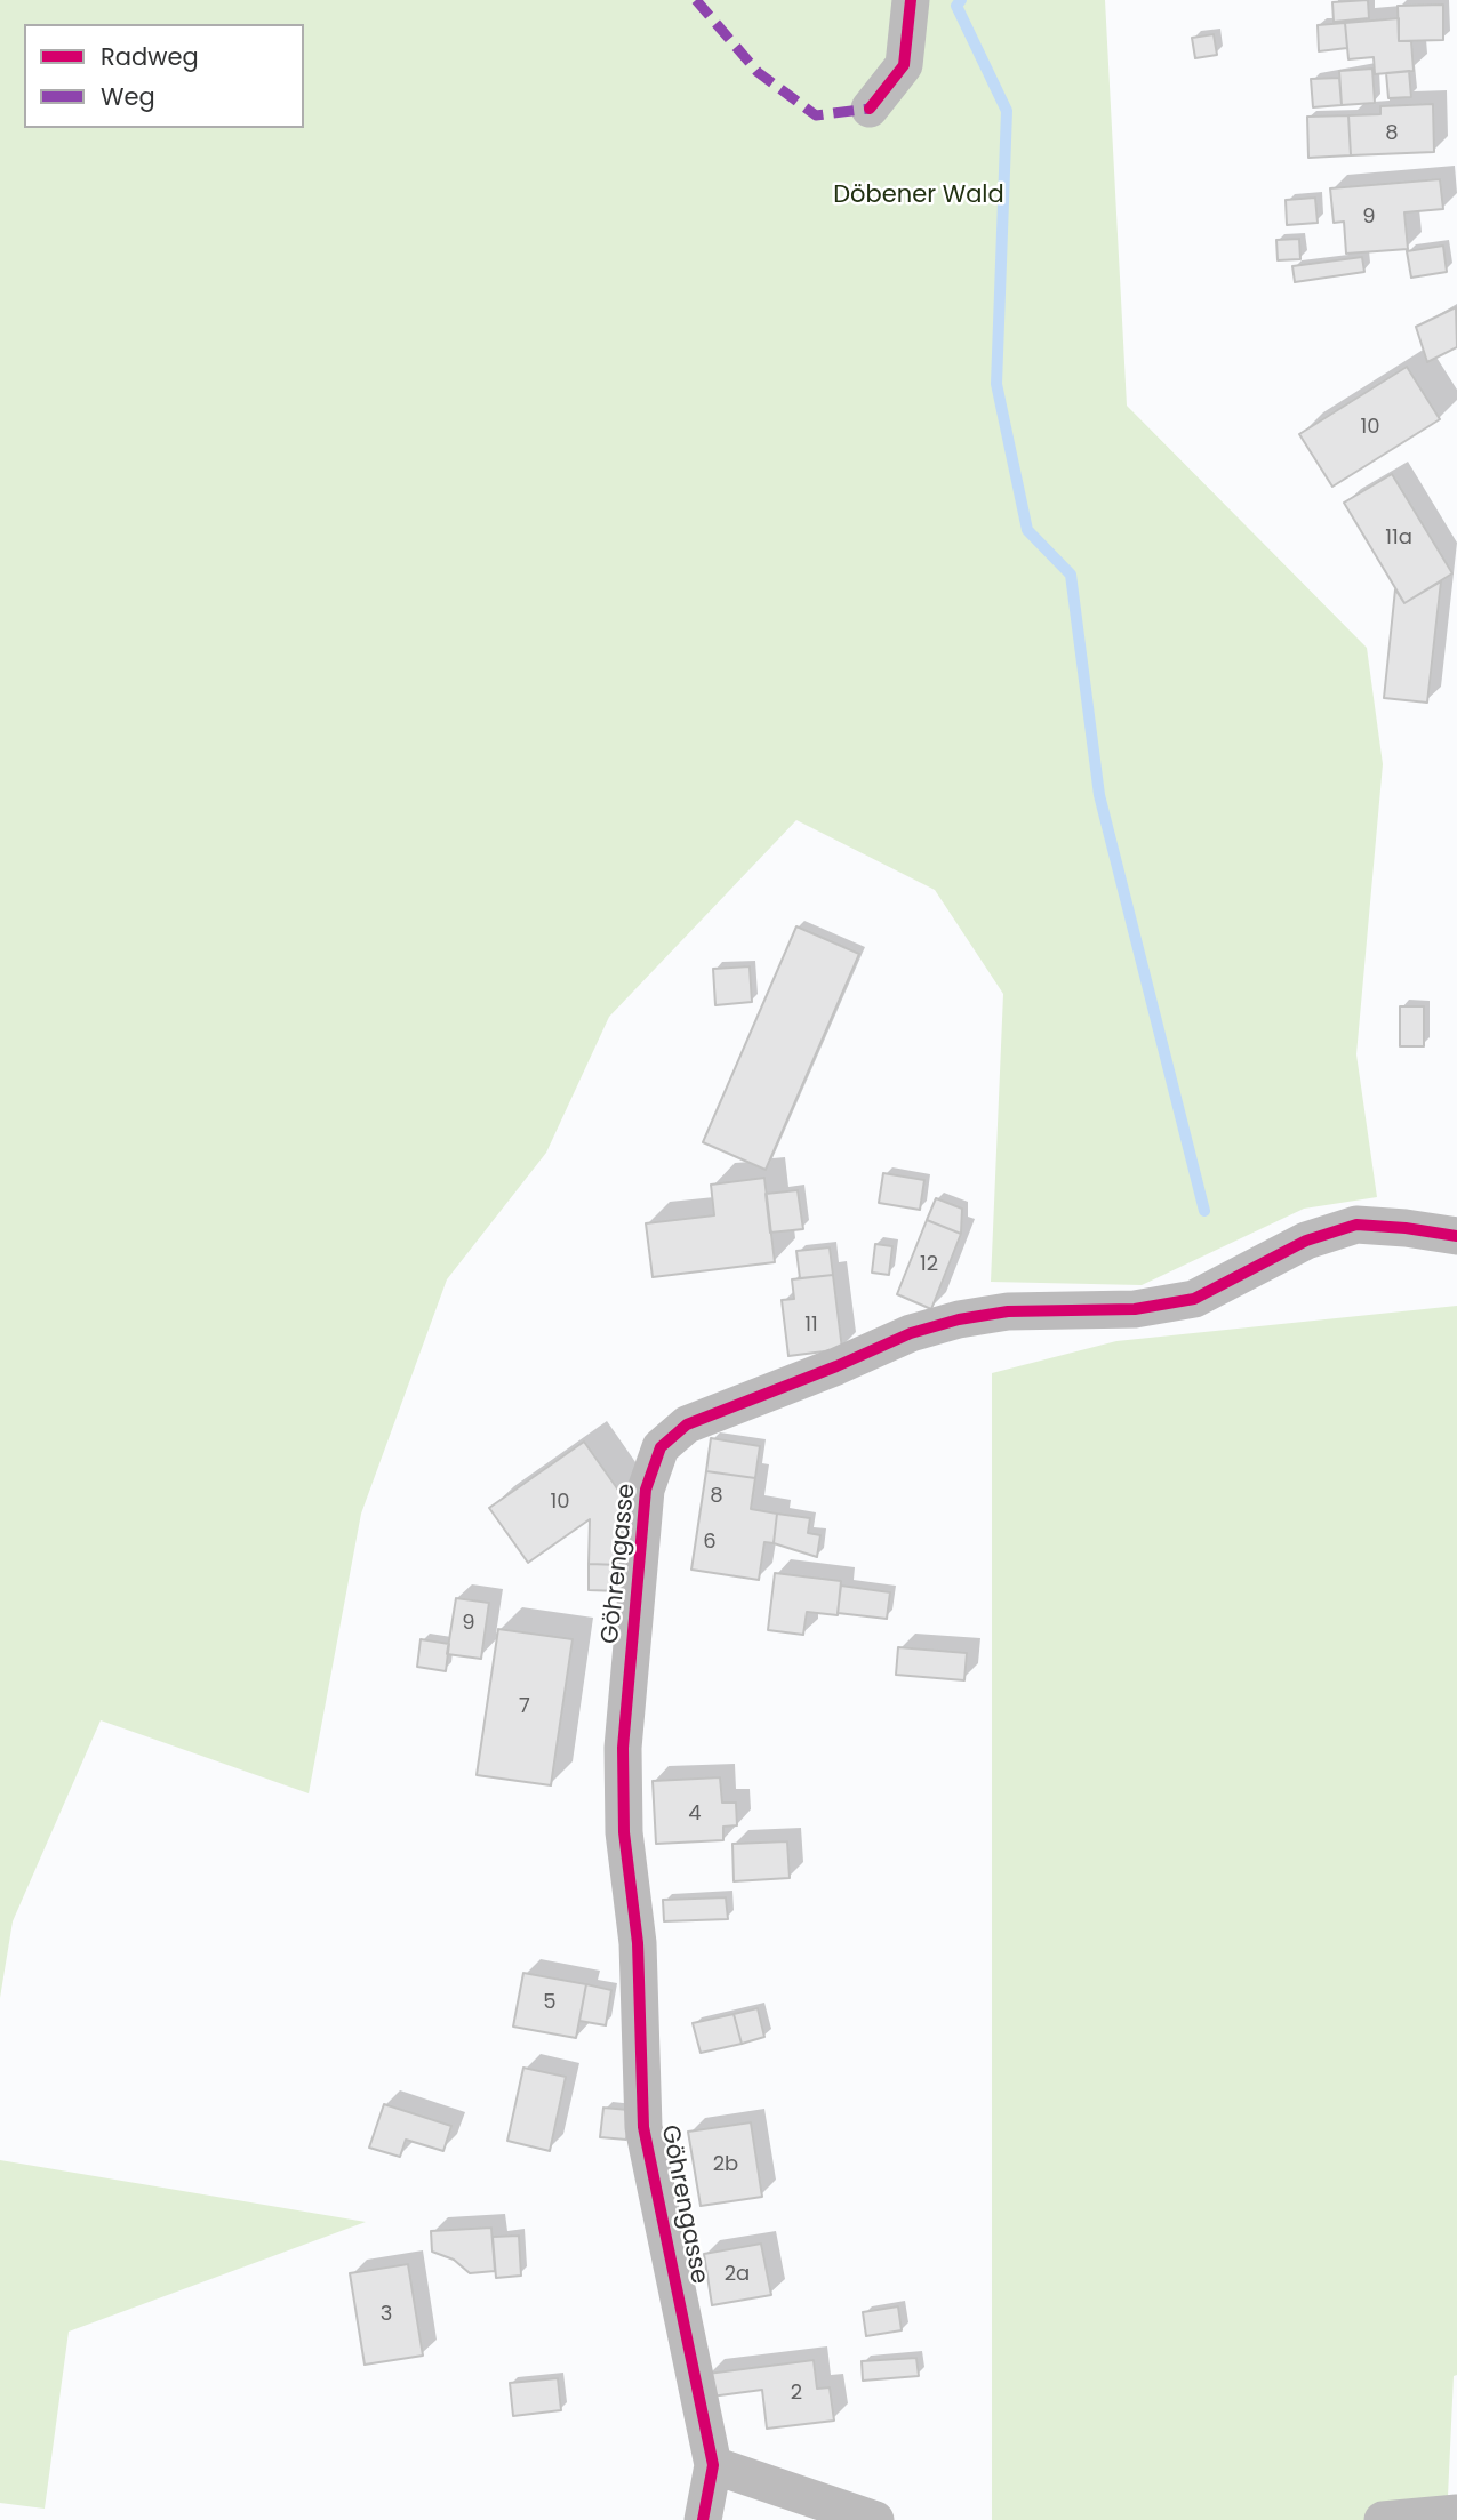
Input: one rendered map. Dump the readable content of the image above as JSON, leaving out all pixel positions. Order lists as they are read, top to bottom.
{
  "streets": {
    "street": ["Göhrengasse"]
  },
  "parks": ["Döbener Wald"],
  "house_numbers": [
    "8",
    "9",
    "10",
    "11a",
    "12",
    "11",
    "8",
    "10",
    "6",
    "9",
    "7",
    "4",
    "5",
    "2b",
    "2a",
    "3",
    "2"
  ],
  "legend": ["Radweg", "Weg"]
}
